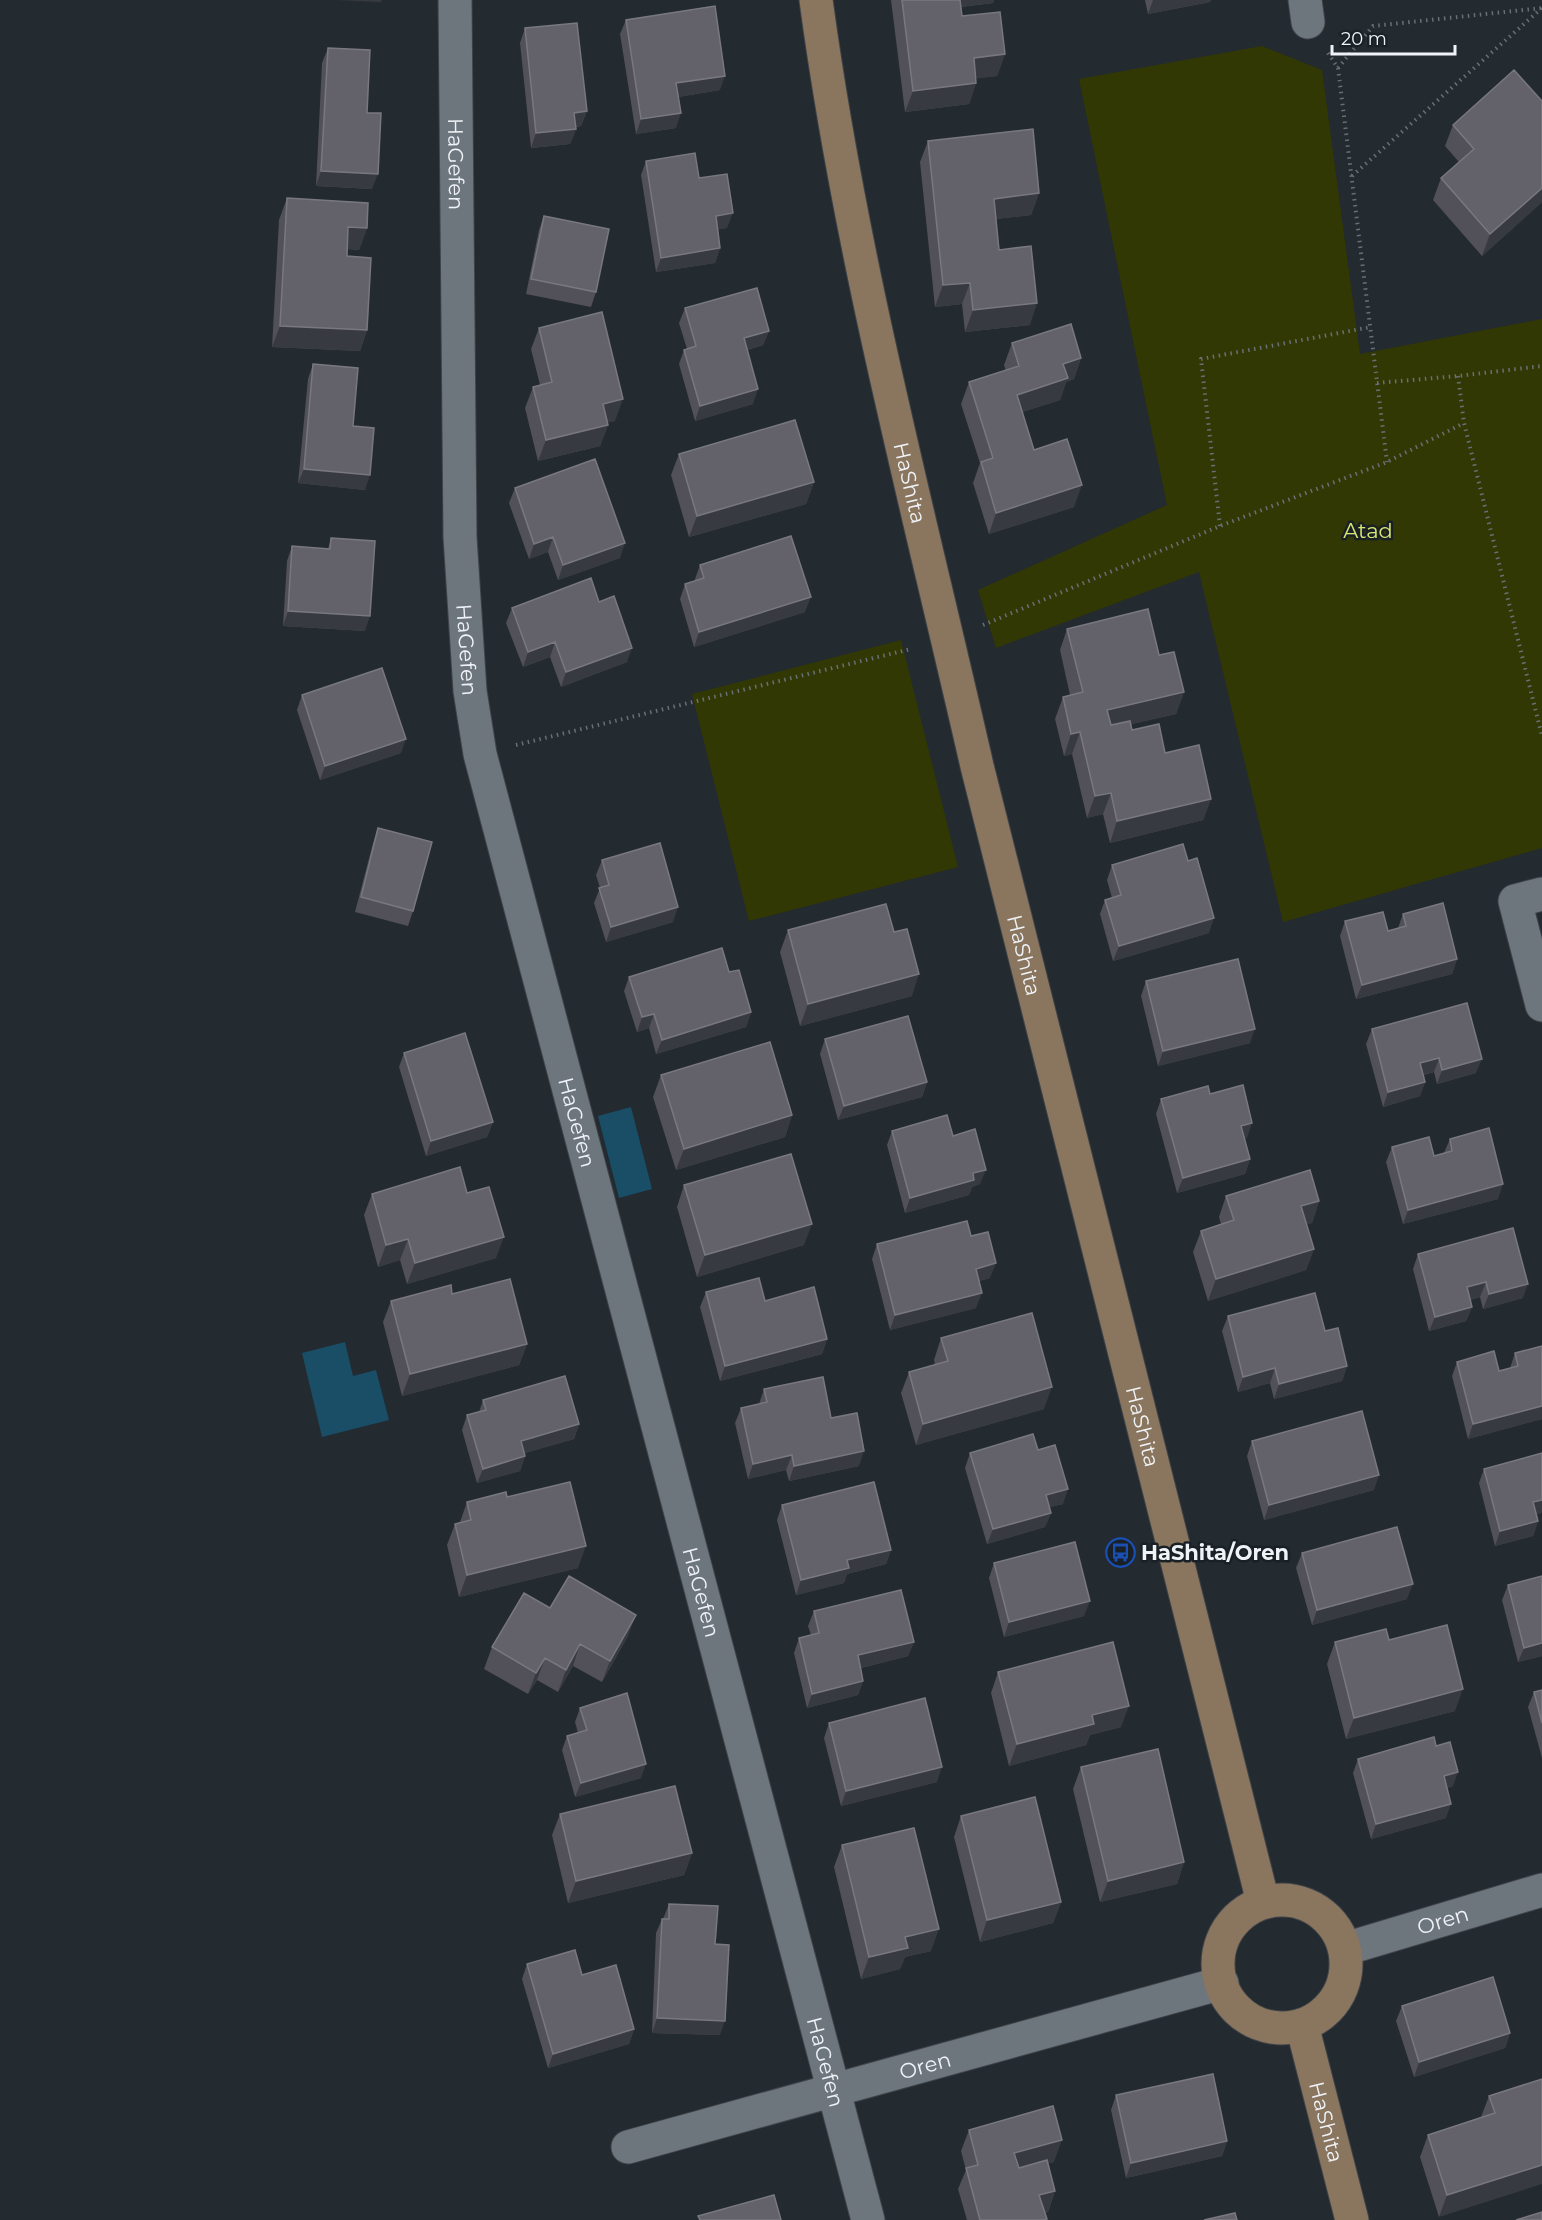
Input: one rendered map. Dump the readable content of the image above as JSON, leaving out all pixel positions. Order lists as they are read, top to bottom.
{
  "streets": {
    "street": ["HaGefen", "HaShita", "Oren"]
  },
  "crossings": [
    ["HaGefen", "Oren"],
    ["HaShita", "Oren"]
  ],
  "parks": ["Atad"],
  "places": {
    "bus stop": ["HaShita/Oren"]
  },
  "scale_bar": "20 m"
}
